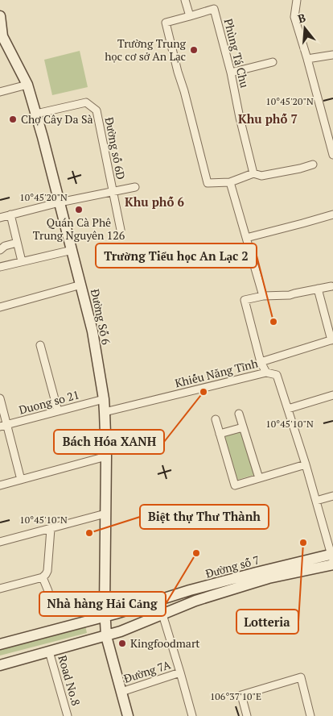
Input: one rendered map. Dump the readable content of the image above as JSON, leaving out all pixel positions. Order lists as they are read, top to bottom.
{
  "streets": {
    "street": [
      "Phùng Tá Chu",
      "Đường số 6D",
      "Đường Số 6",
      "Khiếu Năng Tĩnh",
      "Duong so 21",
      "Đường số 7",
      "Đường 7A",
      "Road No.8"
    ]
  },
  "crossings": [
    ["Đường số 6D", "Đường Số 6"],
    ["Đường Số 6", "Khiếu Năng Tĩnh"],
    ["Đường Số 6", "Duong so 21"],
    ["Đường Số 6", "Đường số 7"]
  ],
  "districts": ["Khu phố 7", "Khu phố 6"],
  "places": [
    "Trường Trung học cơ sở An Lạc",
    "Chợ Cây Da Sà",
    "Quán Cà Phê Trung Nguyên 126",
    "Trường Tiểu học An Lạc 2",
    "Bách Hóa XANH",
    "Biệt thự Thư Thành",
    "Lotteria",
    "Nhà hàng Hải Cảng",
    "Kingfoodmart"
  ],
  "north": "top",
  "coordinates": ["10°45'20\"N", "10°45'10\"N", "106°37'10\"E"]
}
